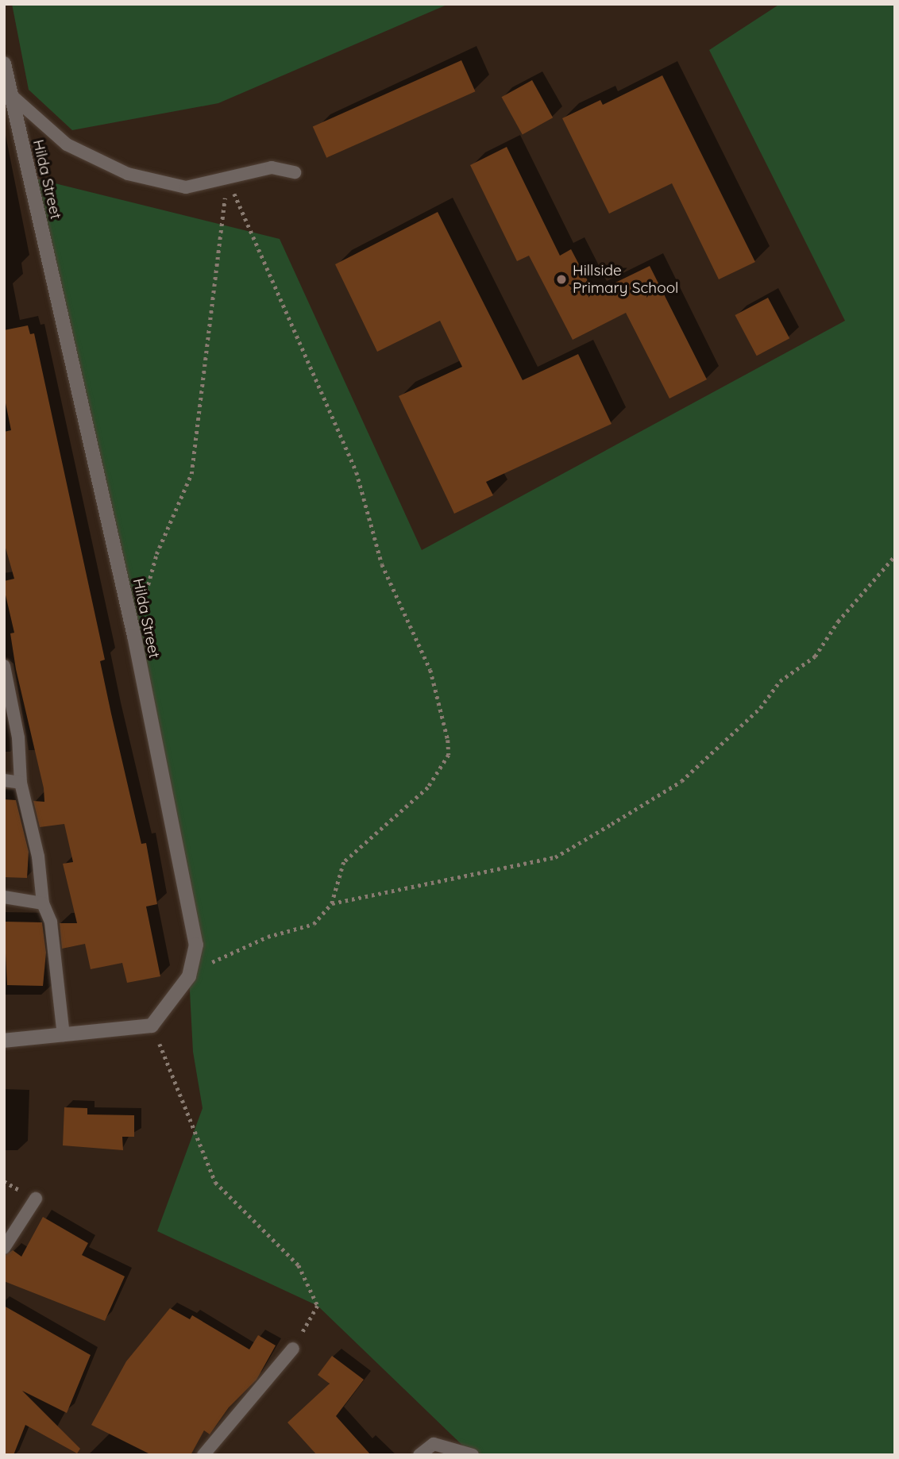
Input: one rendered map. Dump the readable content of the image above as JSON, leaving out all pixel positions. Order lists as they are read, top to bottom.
{
  "streets": {
    "street": ["Hilda Street"]
  },
  "places": ["Hillside Primary School"]
}
